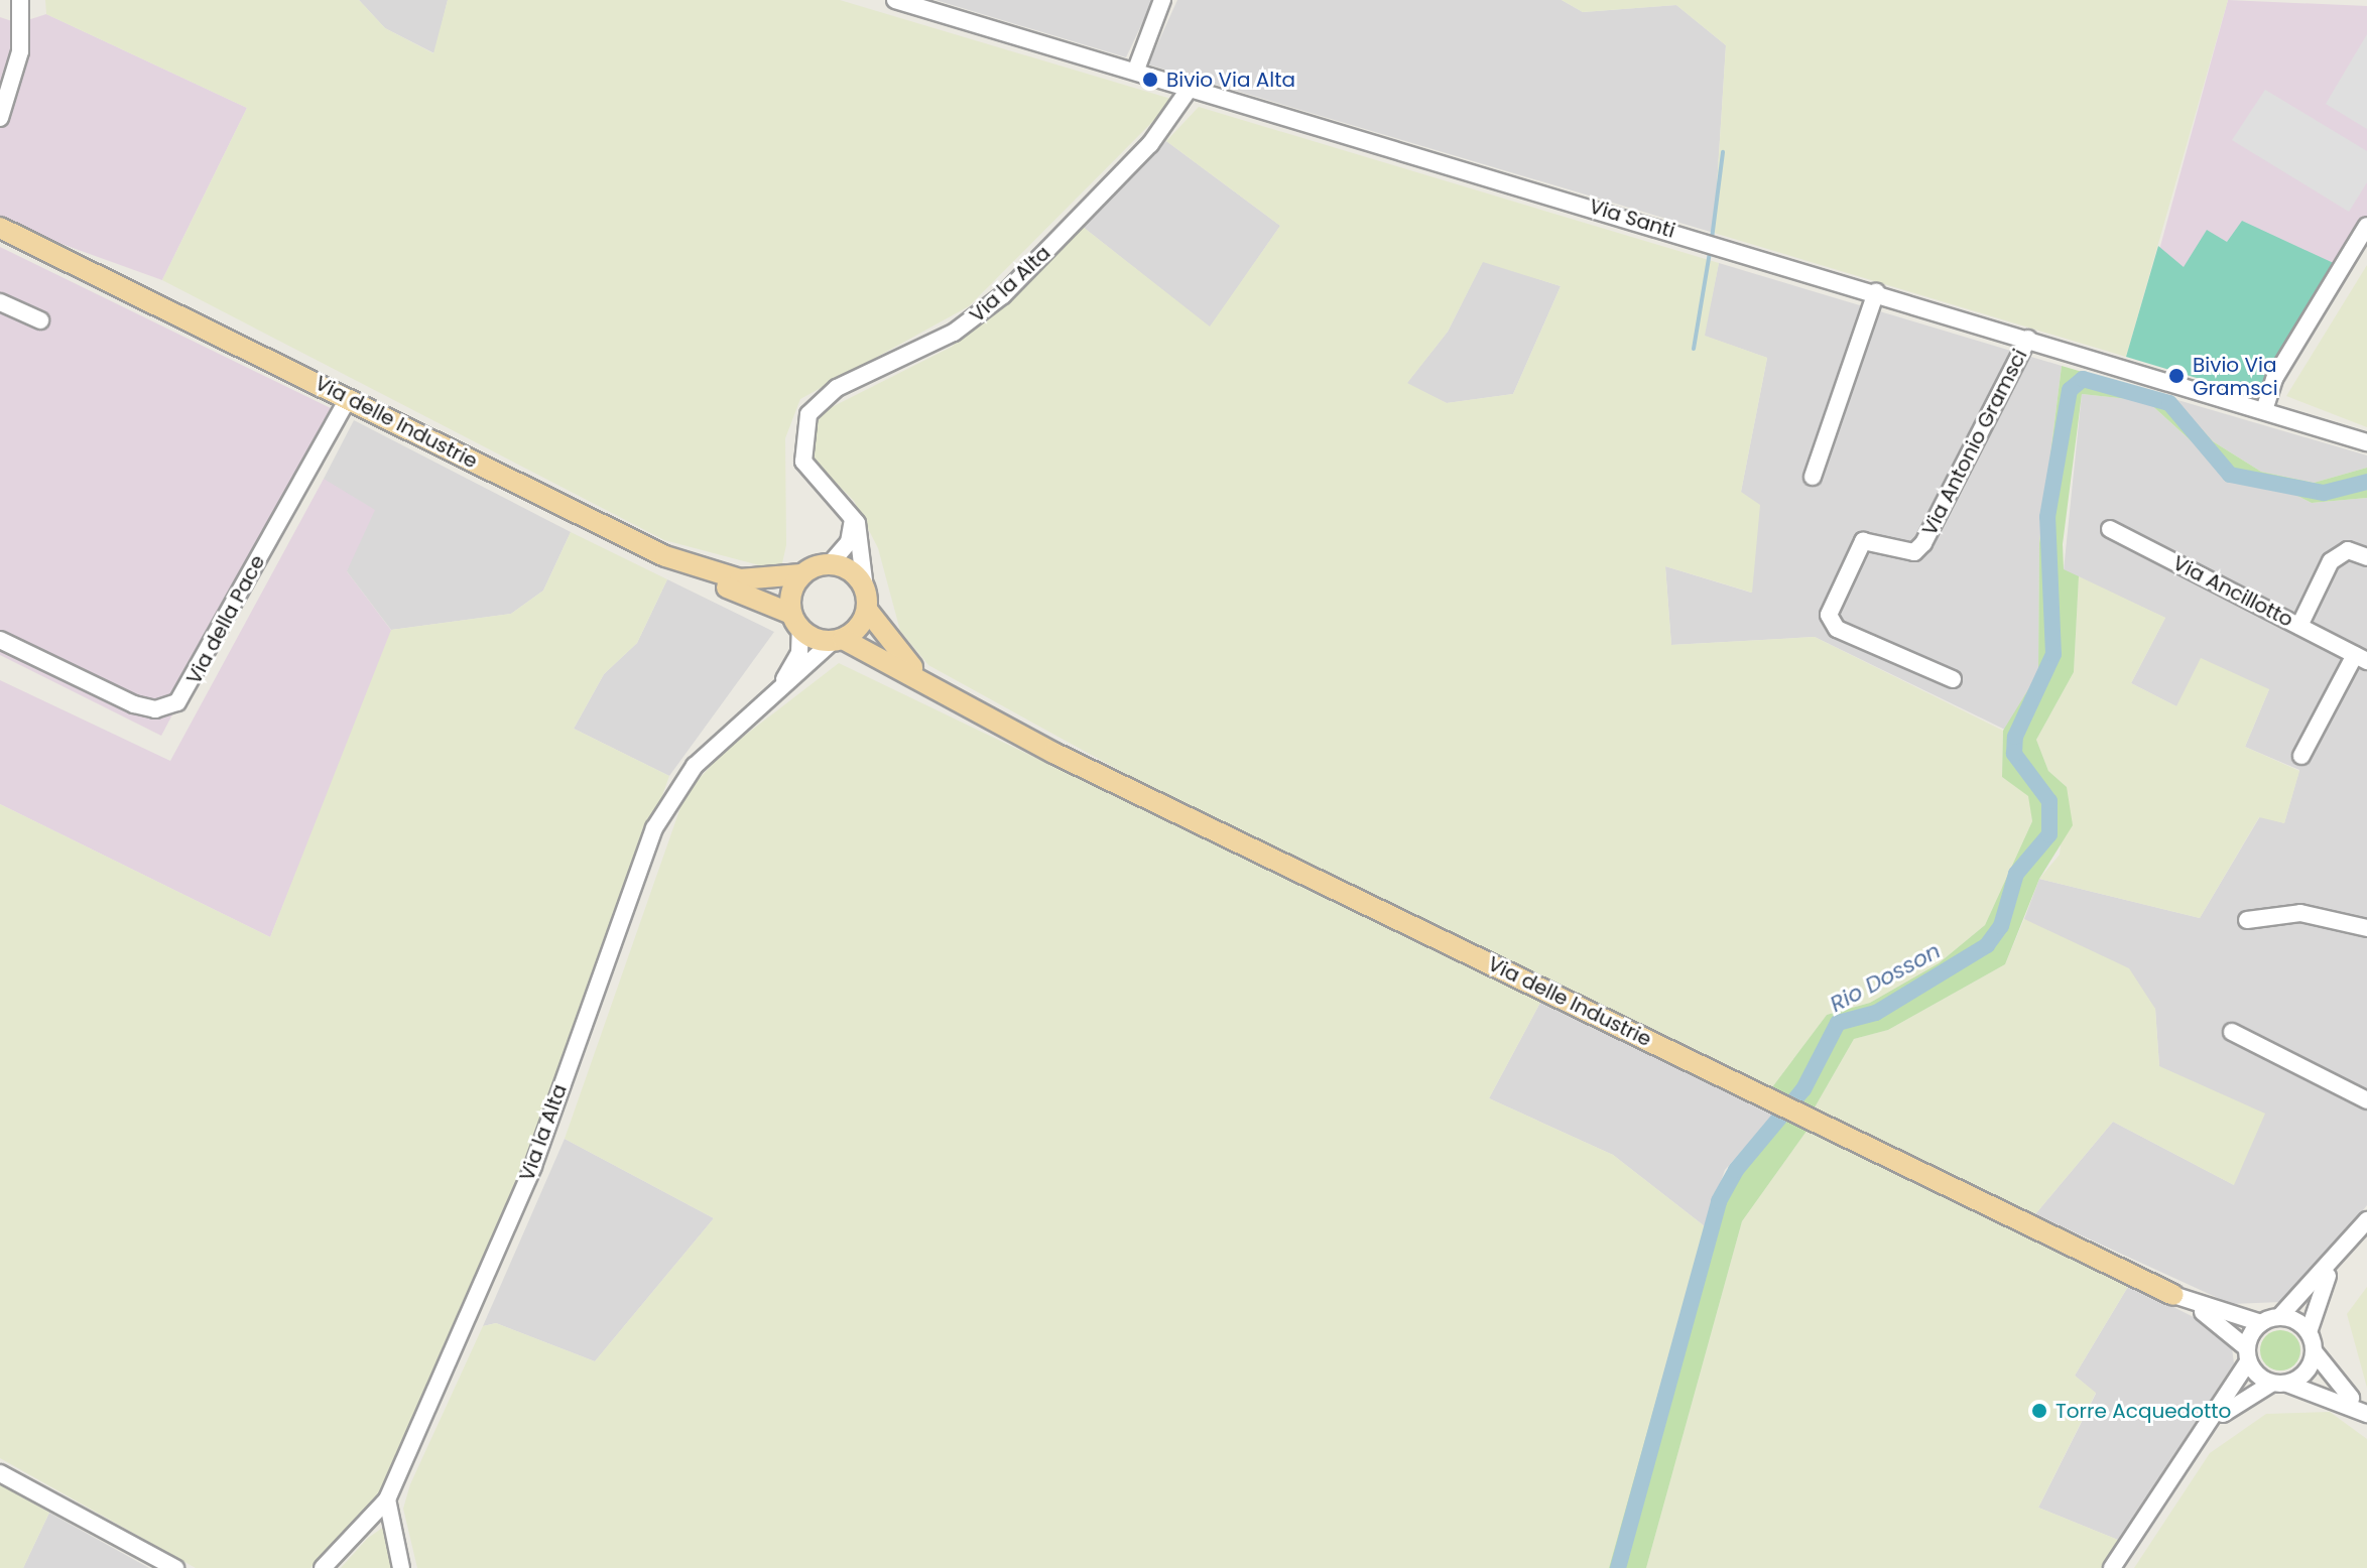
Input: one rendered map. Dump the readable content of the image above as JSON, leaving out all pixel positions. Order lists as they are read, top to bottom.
{
  "streets": {
    "main road": ["Via delle Industrie"],
    "street": [
      "Via Santi",
      "Via la Alta",
      "Via Antonio Gramsci",
      "Via Ancillotto",
      "Via della Pace"
    ]
  },
  "crossings": [
    ["Via Santi", "Via la Alta"],
    ["Via Santi", "Via Antonio Gramsci"],
    ["Via delle Industrie", "Via della Pace"]
  ],
  "water": ["Rio Dosson"],
  "places": ["Bivio Via Alta", "Bivio Via Gramsci", "Torre Acquedotto"]
}
